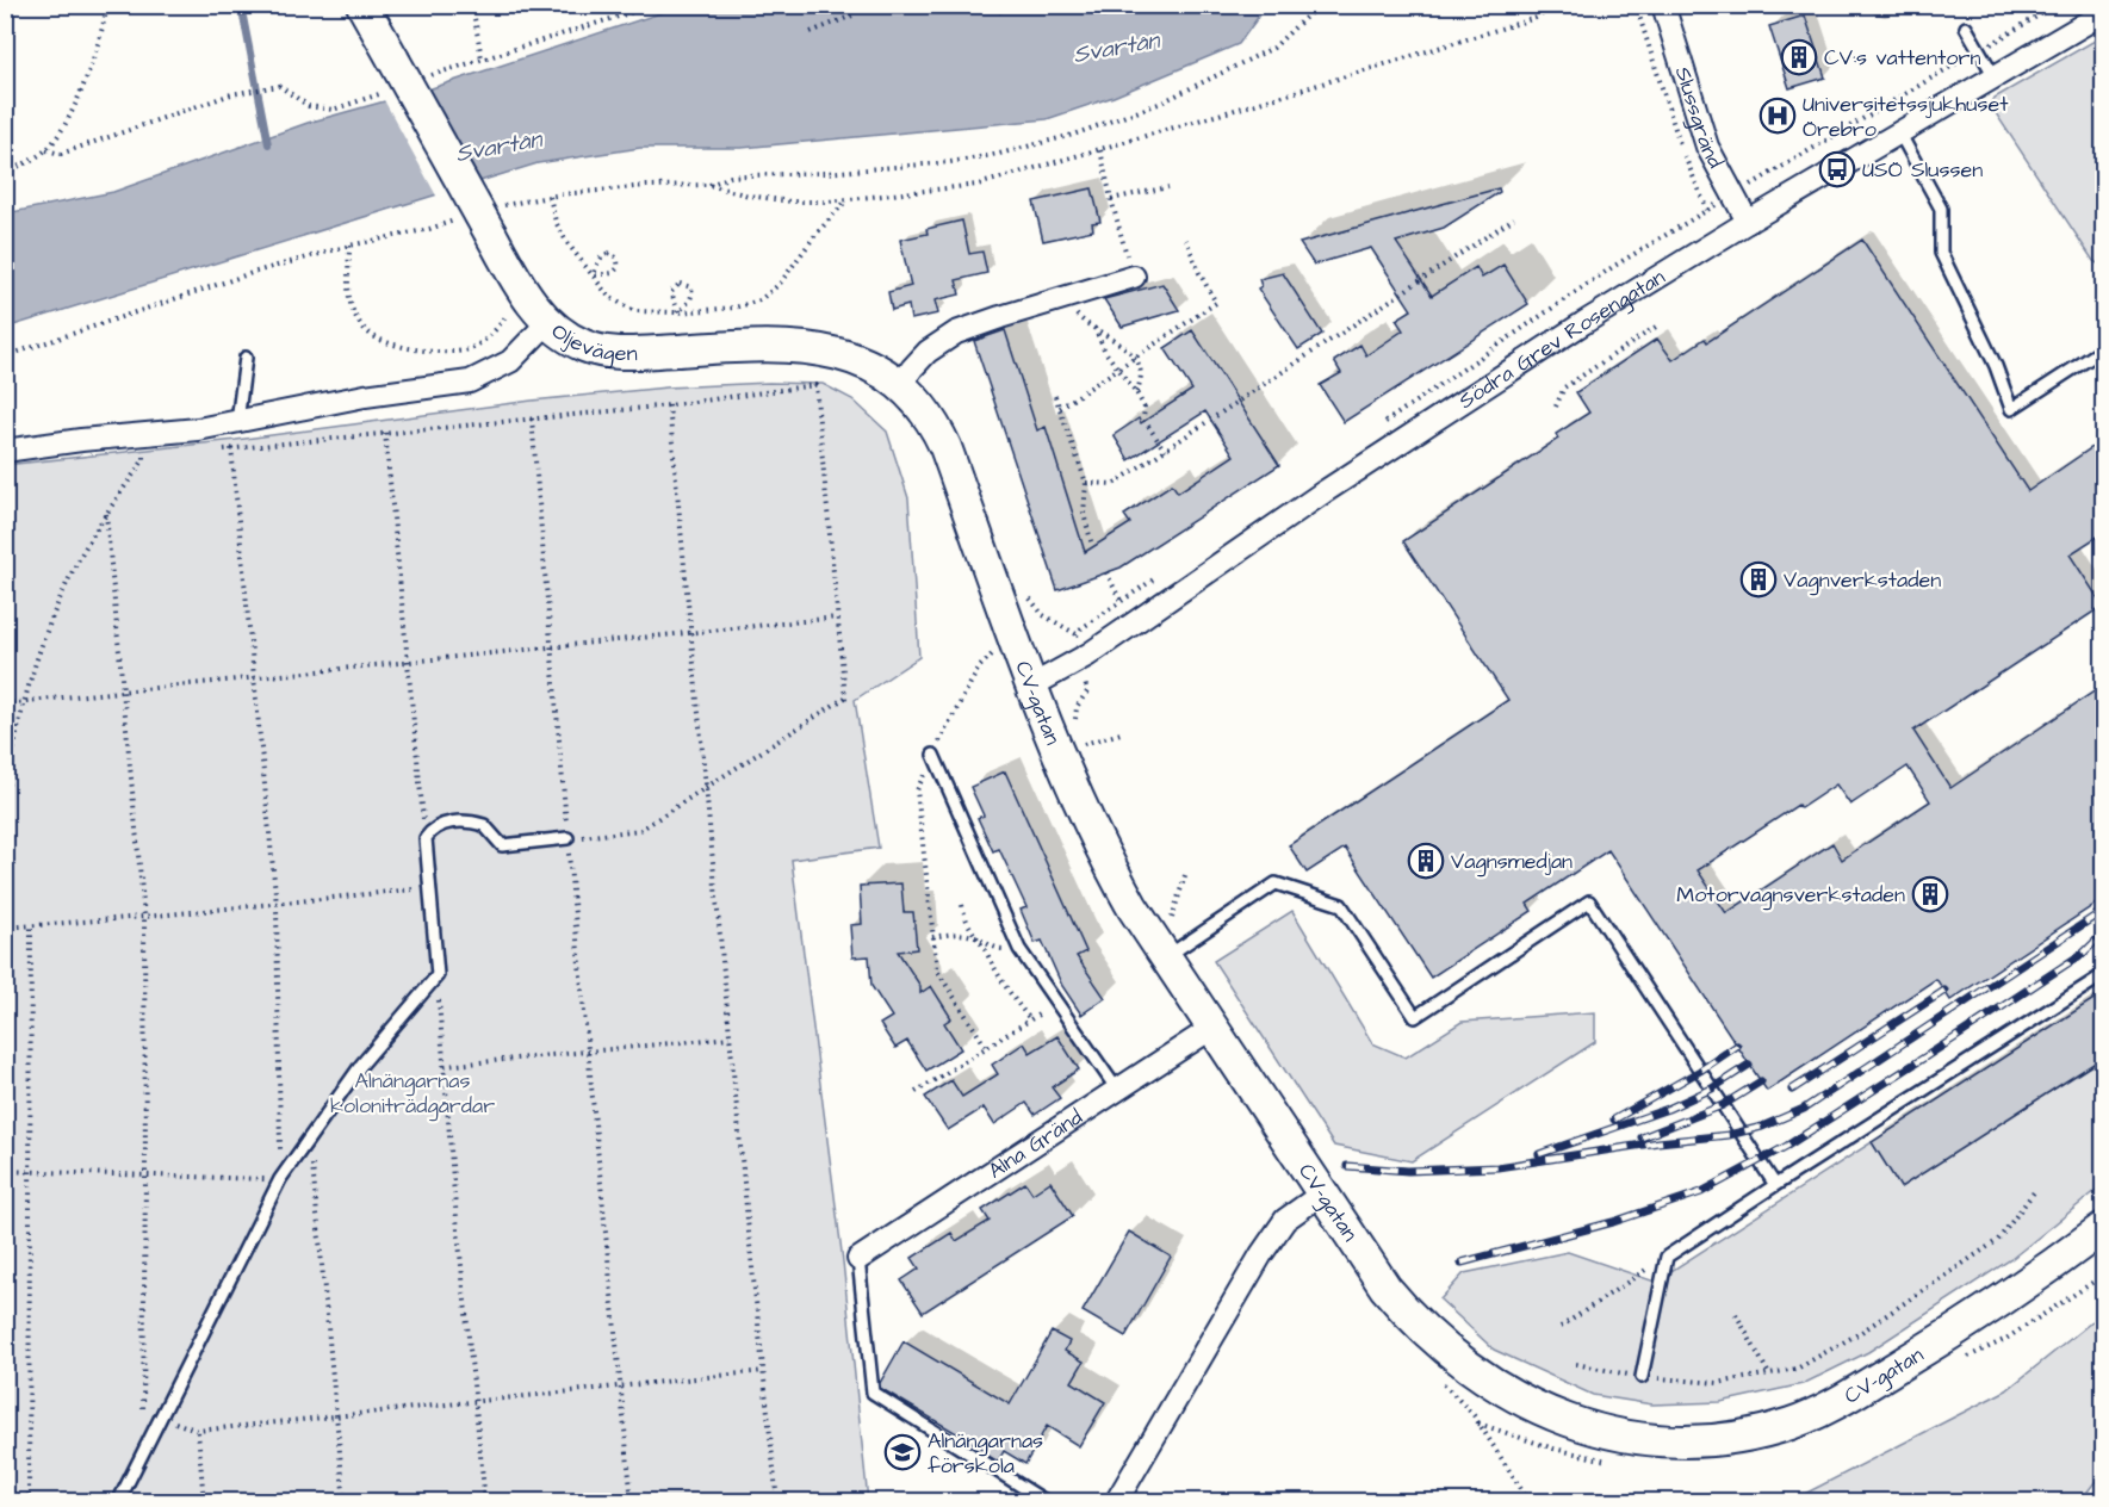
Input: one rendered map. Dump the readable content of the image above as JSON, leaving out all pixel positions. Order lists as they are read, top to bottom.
{
  "streets": {
    "street": [
      "Slussgränd",
      "Oljevägen",
      "Södra Grev Rosengatan",
      "CV-gatan",
      "Alna Gränd"
    ]
  },
  "crossings": [
    ["Slussgränd", "Södra Grev Rosengatan"],
    ["Oljevägen", "CV-gatan"],
    ["Södra Grev Rosengatan", "CV-gatan"],
    ["CV-gatan", "Alna Gränd"]
  ],
  "water": ["Svartån"],
  "parks": ["Alnängarnas koloniträdgårdar"],
  "places": {
    "building": [
      "CV:s vattentorn",
      "Vagnverkstaden",
      "Vagnsmedjan",
      "Motorvagnsverkstaden"
    ],
    "hospital": ["Universitetssjukhuset Örebro"],
    "bus stop": ["USÖ Slussen"],
    "school or university": ["Alnängarnas förskola"]
  }
}
